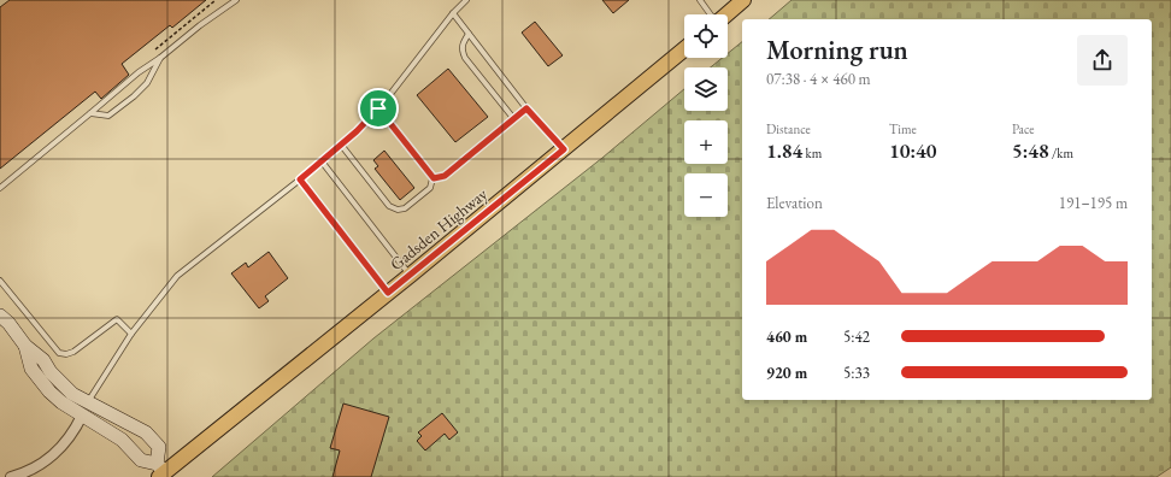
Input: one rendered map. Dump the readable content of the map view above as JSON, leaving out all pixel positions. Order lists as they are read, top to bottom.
{
  "streets": {
    "main road": ["Gadsden Highway"]
  },
  "page": {
    "map_buttons": ["+", "−"],
    "heading": ["Morning run", "07:38 · 4 × 460 m"],
    "stats": [
      ["Distance", "1.84 km"],
      ["Time", "10:40"],
      ["Pace", "5:48 /km"]
    ],
    "chart": ["Elevation", "191–195 m"],
    "list": [
      {
        "name": "460 m",
        "note": "5:42"
      },
      {
        "name": "920 m",
        "note": "5:33"
      }
    ]
  }
}
